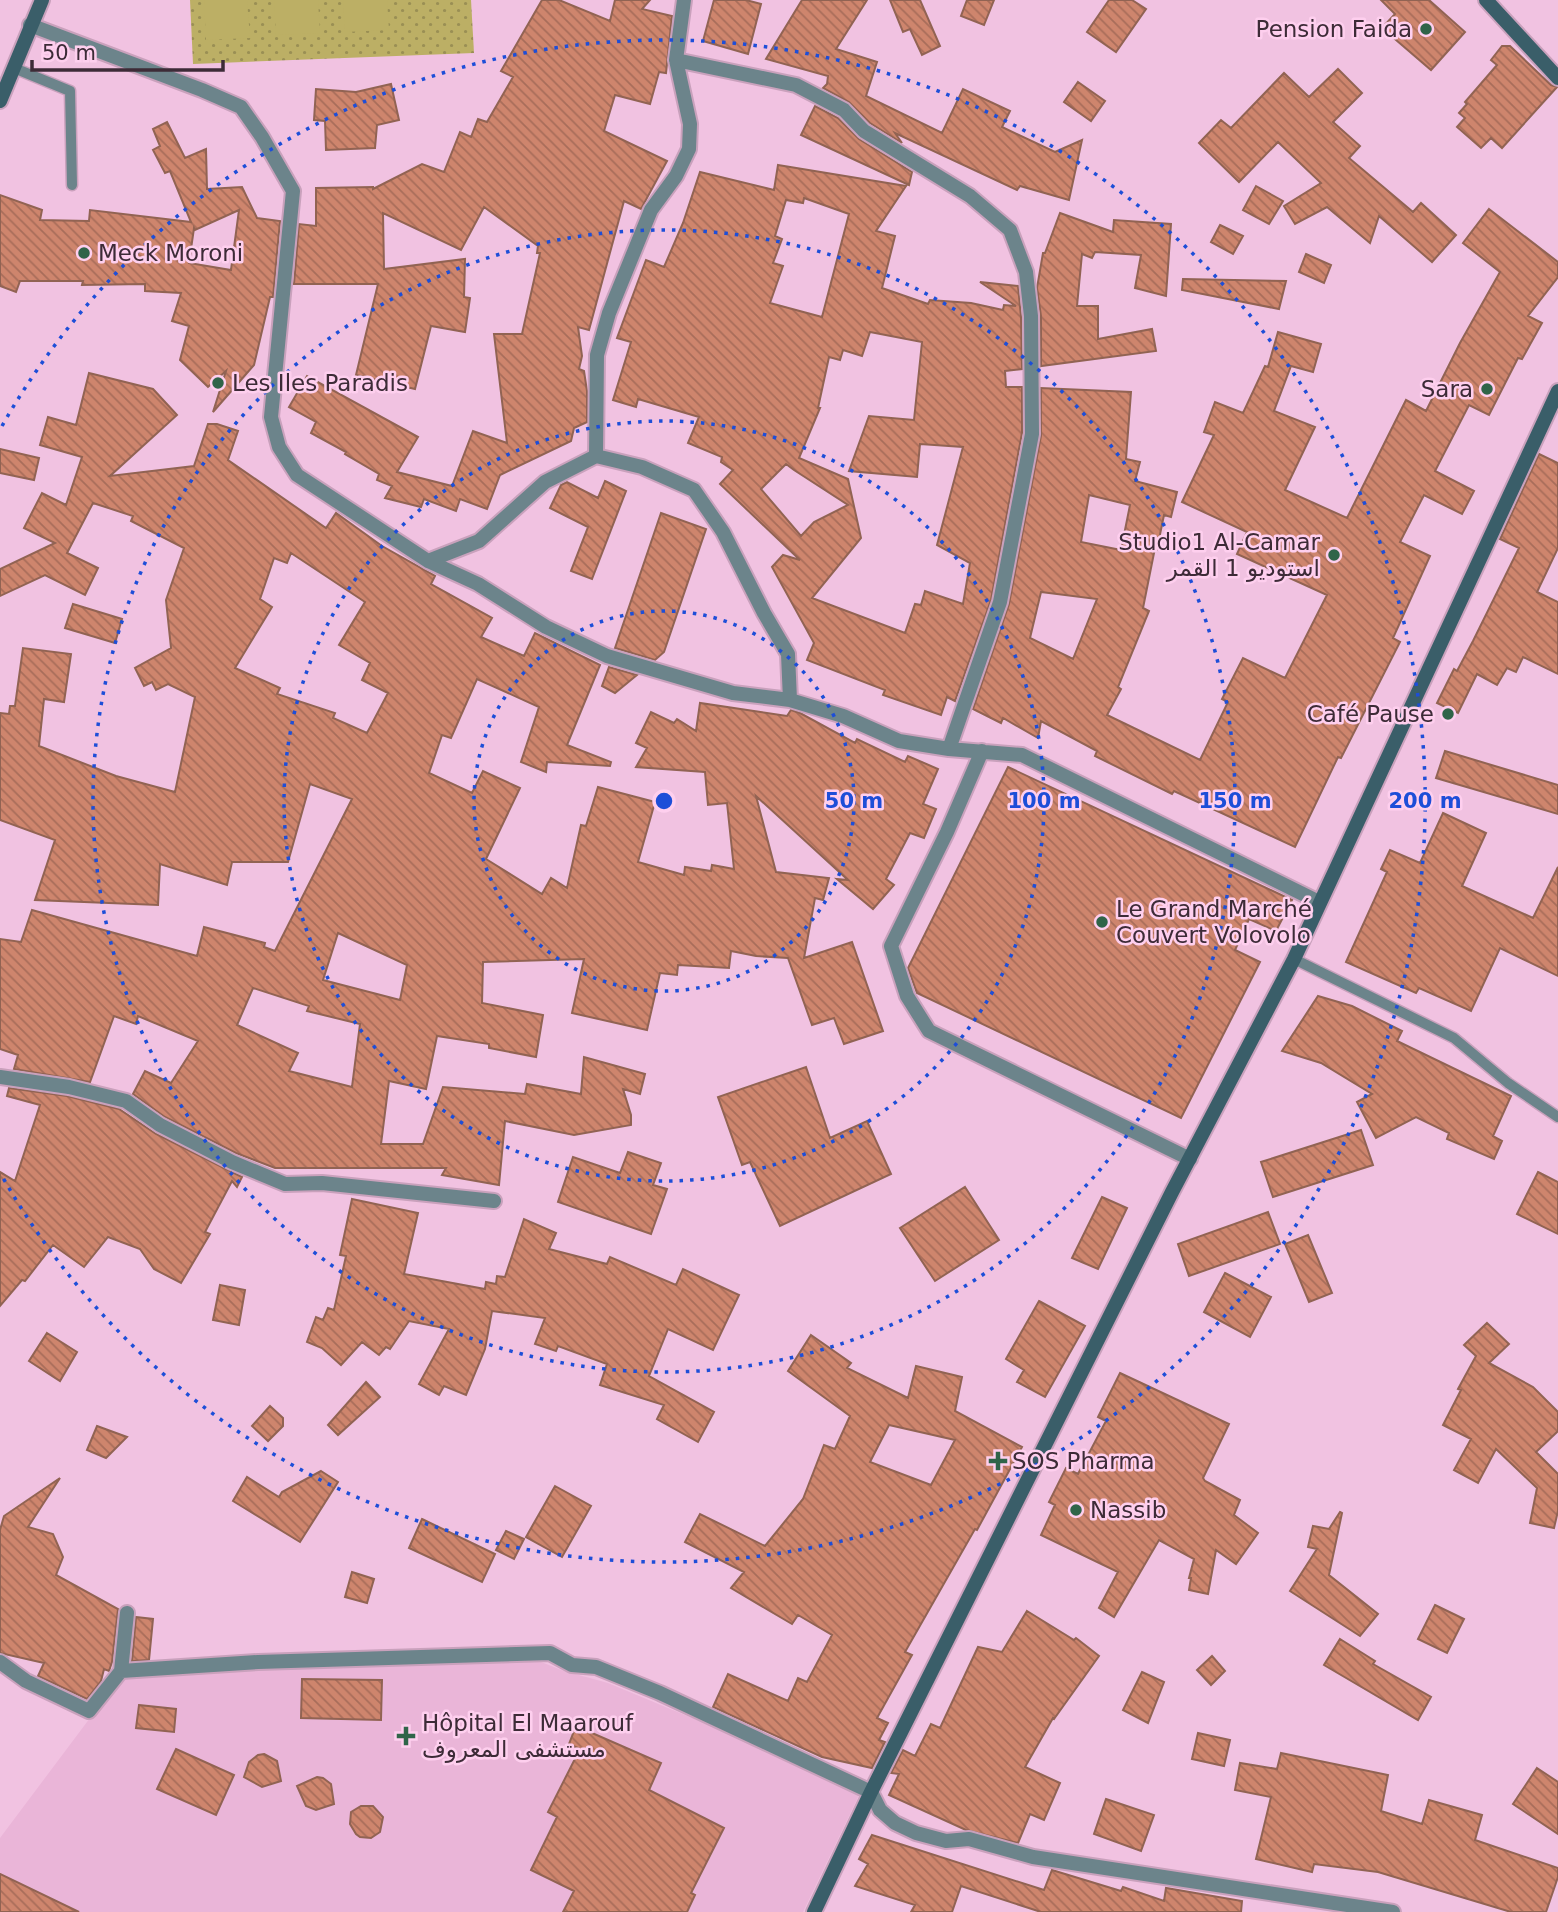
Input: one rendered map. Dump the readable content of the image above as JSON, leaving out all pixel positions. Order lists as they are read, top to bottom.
{
  "places": {
    "other": [
      "Pension Faida",
      "Meck Moroni",
      "Les Iles Paradis",
      "Sara",
      "Studio1 Al-Camar استوديو 1 القمر",
      "Café Pause",
      "Le Grand Marché Couvert Volovolo",
      "Nassib"
    ],
    "health": ["SOS Pharma", "Hôpital El Maarouf مستشفى المعروف"]
  },
  "scale_bar": "50 m",
  "rings": [
    "50 m",
    "100 m",
    "150 m",
    "200 m"
  ]
}
